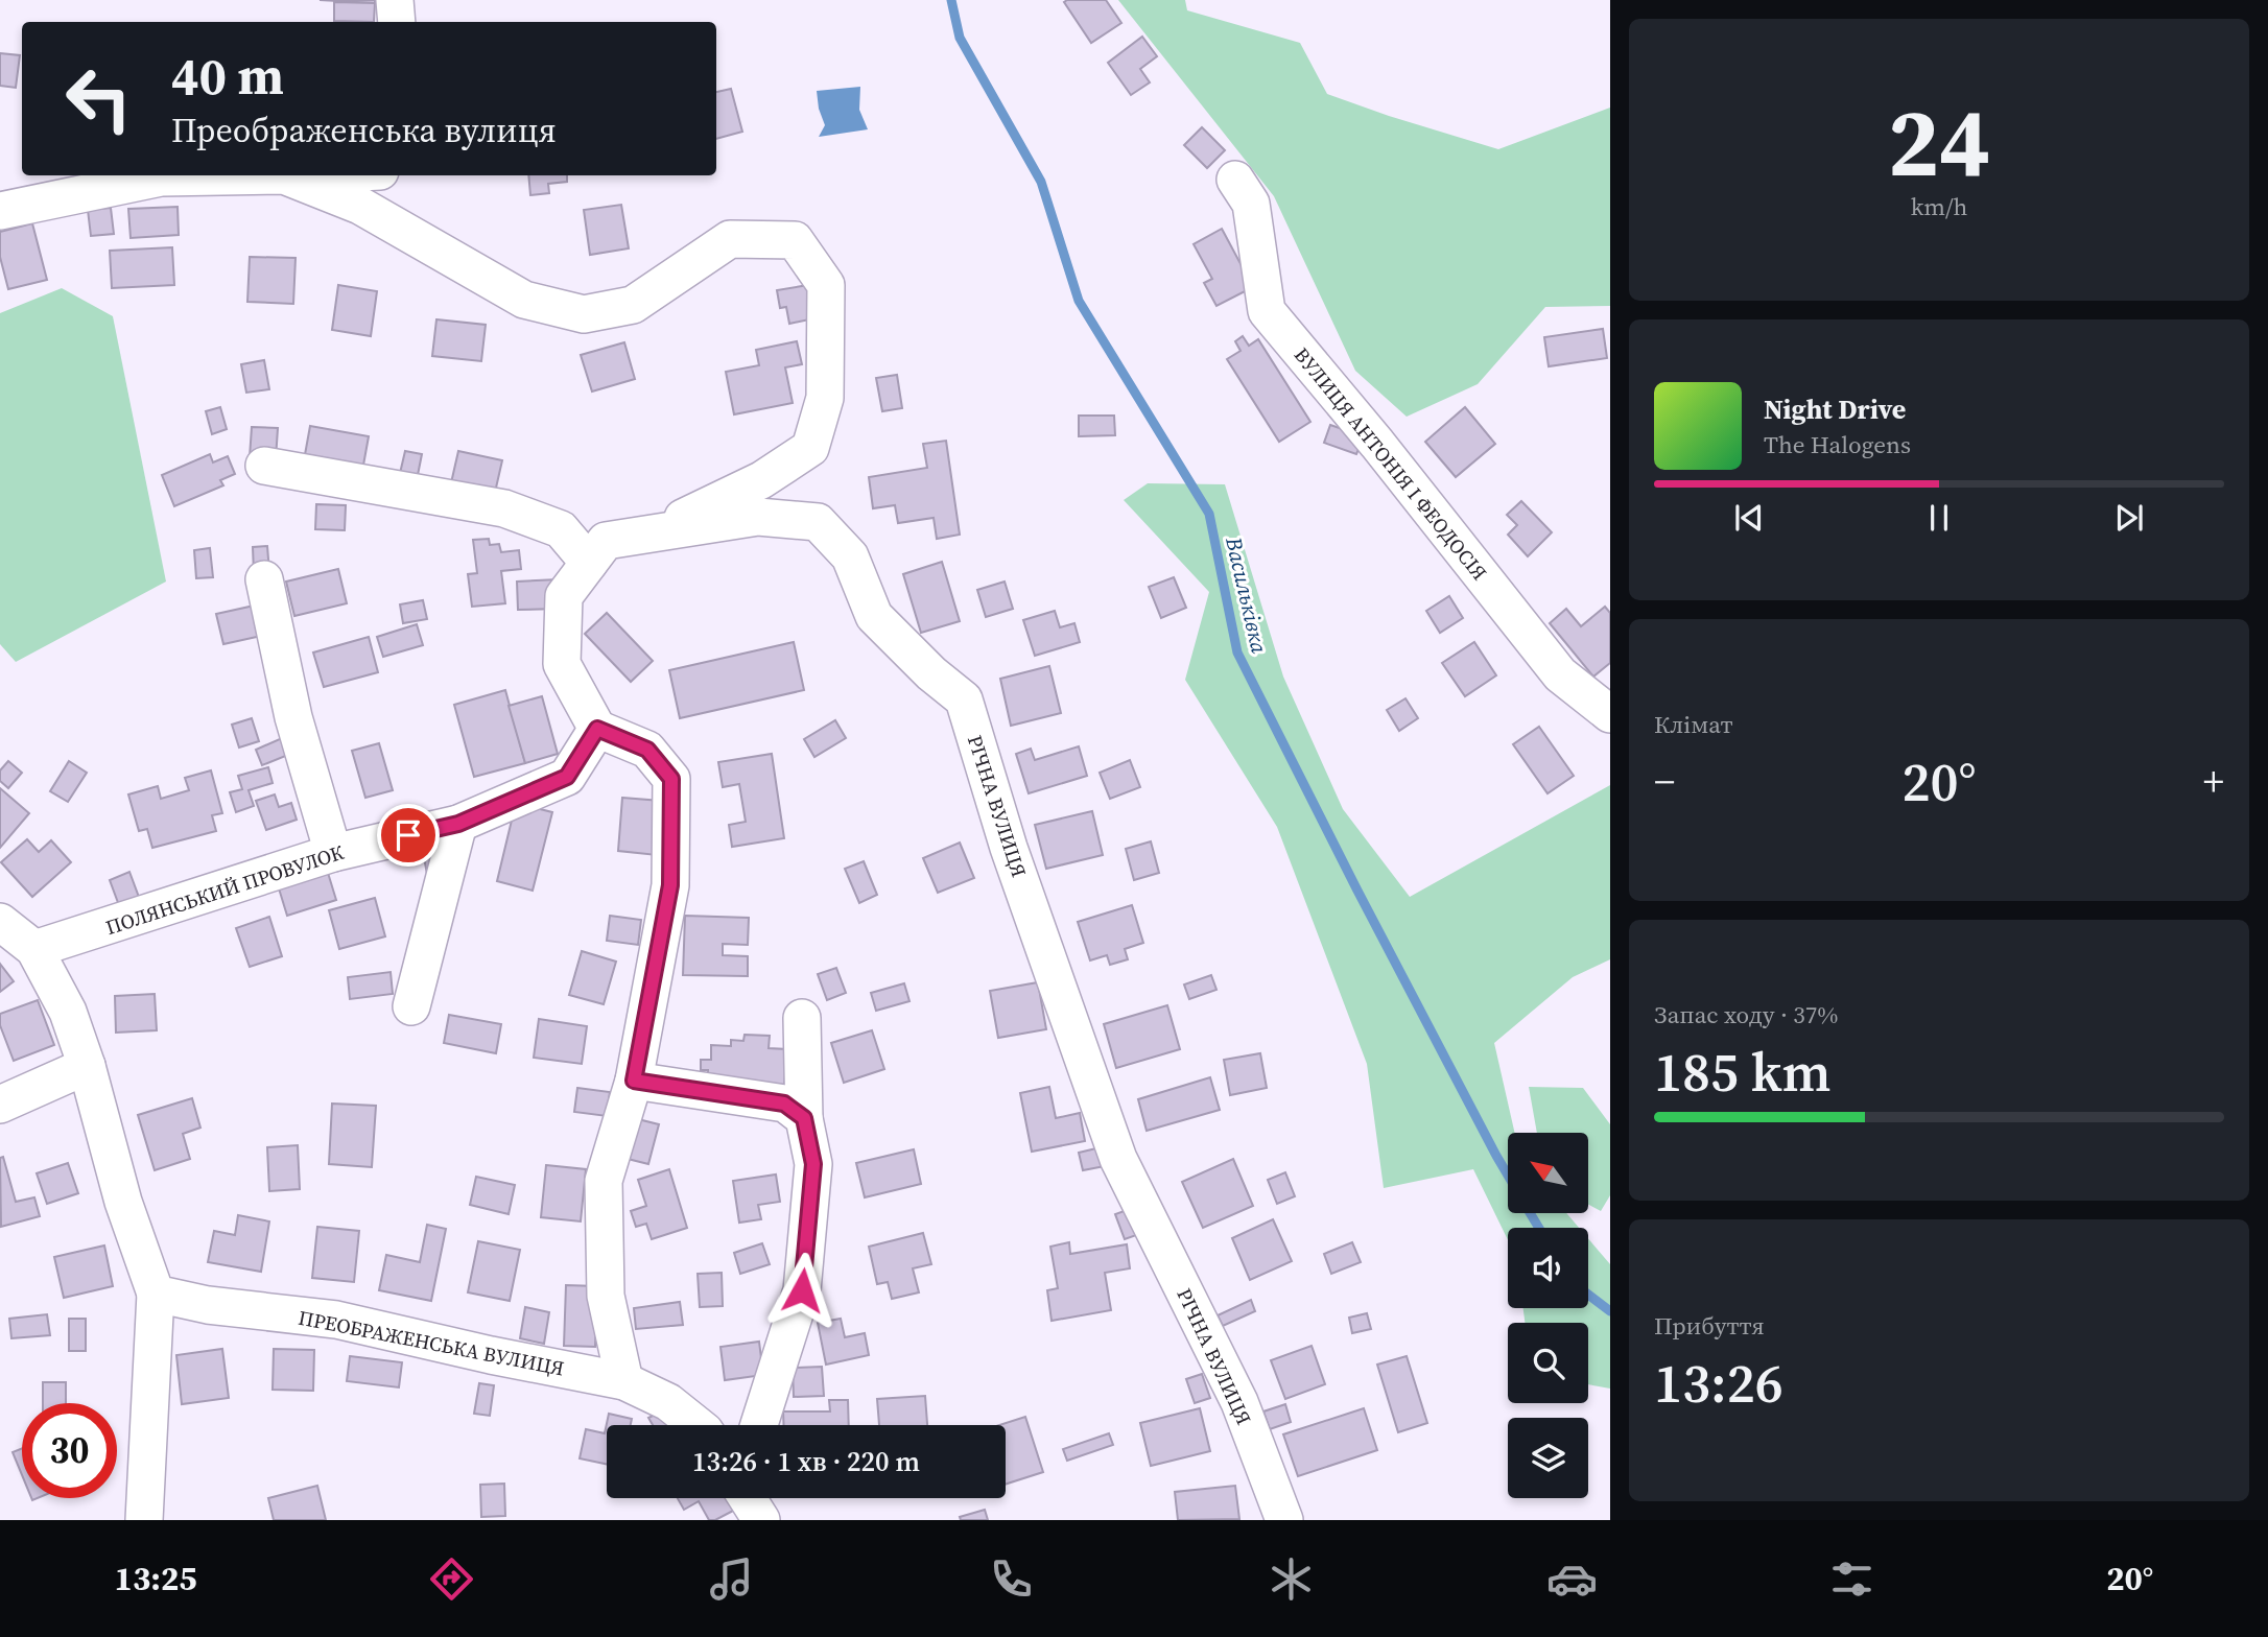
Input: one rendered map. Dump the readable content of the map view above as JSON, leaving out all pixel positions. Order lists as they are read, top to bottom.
{
  "streets": {
    "street": [
      "ВУЛИЦЯ АНТОНІЯ І ФЕОДОСІЯ",
      "РІЧНА ВУЛИЦЯ",
      "ПОЛЯНСЬКИЙ ПРОВУЛОК",
      "ПРЕОБРАЖЕНСЬКА ВУЛИЦЯ"
    ]
  },
  "crossings": [
    ["РІЧНА ВУЛИЦЯ", "ПОЛЯНСЬКИЙ ПРОВУЛОК"]
  ],
  "water": ["Васильківка"],
  "north": "top left",
  "page": {
    "tile": [
      ["24", "km/h"],
      "Клімат",
      ["Запас ходу · 37%", "185 km"],
      ["Прибуття", "13:26"]
    ],
    "turn": ["40 m", "Преображенська вулиця"],
    "song": ["Night Drive", "The Halogens"],
    "heat": ["−", "20°", "+"],
    "limit": "30",
    "trip": "13:26 · 1 хв · 220 m",
    "tabs": ["13:25", "20°"]
  }
}
